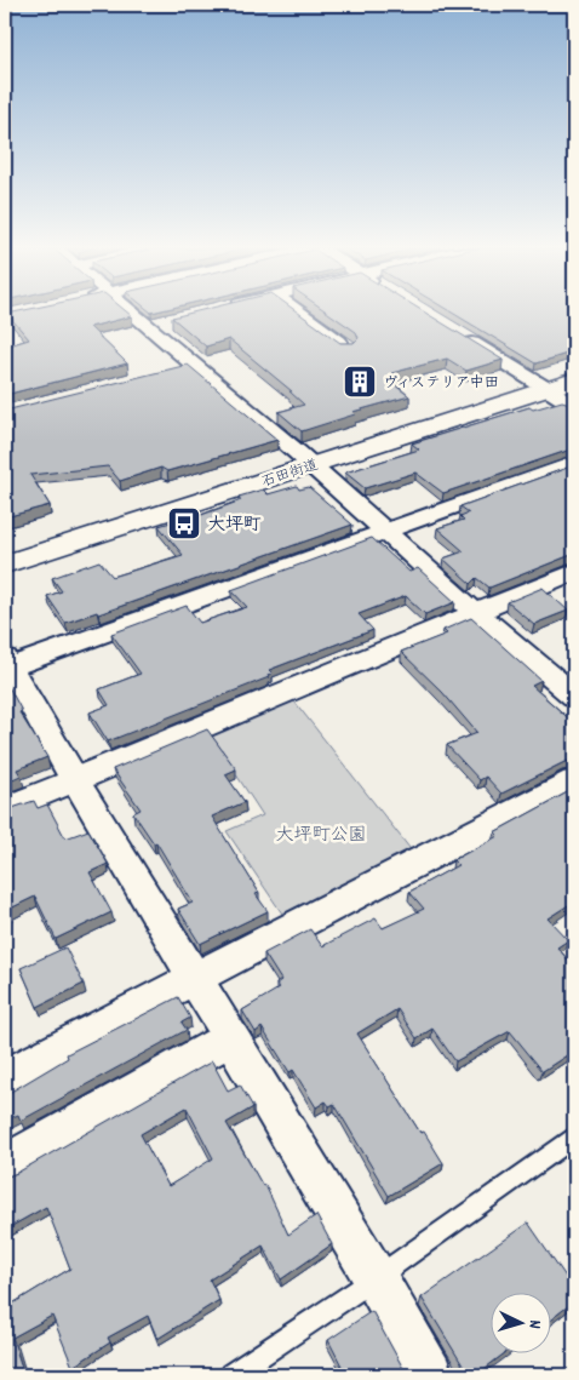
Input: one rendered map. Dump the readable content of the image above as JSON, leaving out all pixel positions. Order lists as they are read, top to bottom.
{
  "streets": {
    "street": ["石田街道"]
  },
  "parks": ["大坪町公園"],
  "places": {
    "building": ["ヴィステリア中田"],
    "bus stop": ["大坪町"]
  },
  "north": "right"
}
